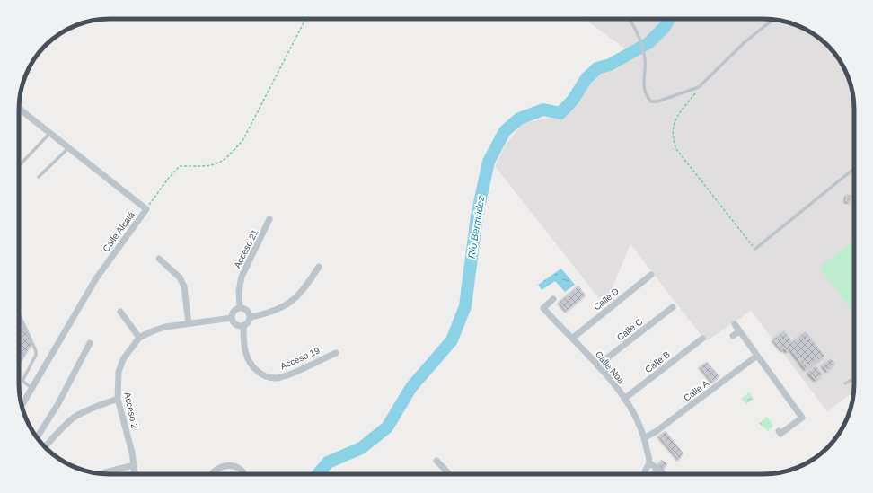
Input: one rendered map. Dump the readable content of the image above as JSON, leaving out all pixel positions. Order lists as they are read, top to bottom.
{
  "streets": {
    "street": [
      "Calle Alcalá",
      "Acceso 21",
      "Calle D",
      "Calle C",
      "Acceso 19",
      "Calle B",
      "Calle Noa",
      "Calle A",
      "Acceso 2"
    ]
  },
  "crossings": [
    ["Acceso 21", "Acceso 19"],
    ["Acceso 21", "Acceso 2"],
    ["Calle D", "Calle Noa"],
    ["Calle C", "Calle Noa"],
    ["Acceso 19", "Acceso 2"],
    ["Calle B", "Calle Noa"],
    ["Calle Noa", "Calle A"]
  ],
  "water": ["Río Bermúdez"]
}
